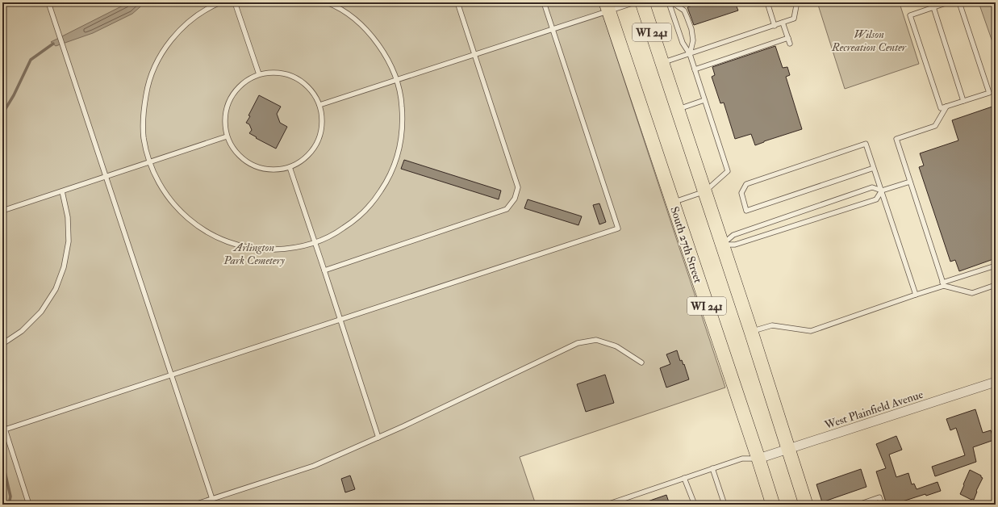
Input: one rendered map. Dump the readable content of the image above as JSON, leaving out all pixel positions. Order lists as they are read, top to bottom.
{
  "streets": {
    "main road": ["WI 241", "South 27th Street"],
    "street": ["West Plainfield Avenue"]
  },
  "crossings": [
    ["WI 241", "West Plainfield Avenue"],
    ["South 27th Street", "West Plainfield Avenue"]
  ],
  "parks": ["Wilson Recreation Center", "Arlington Park Cemetery"]
}
